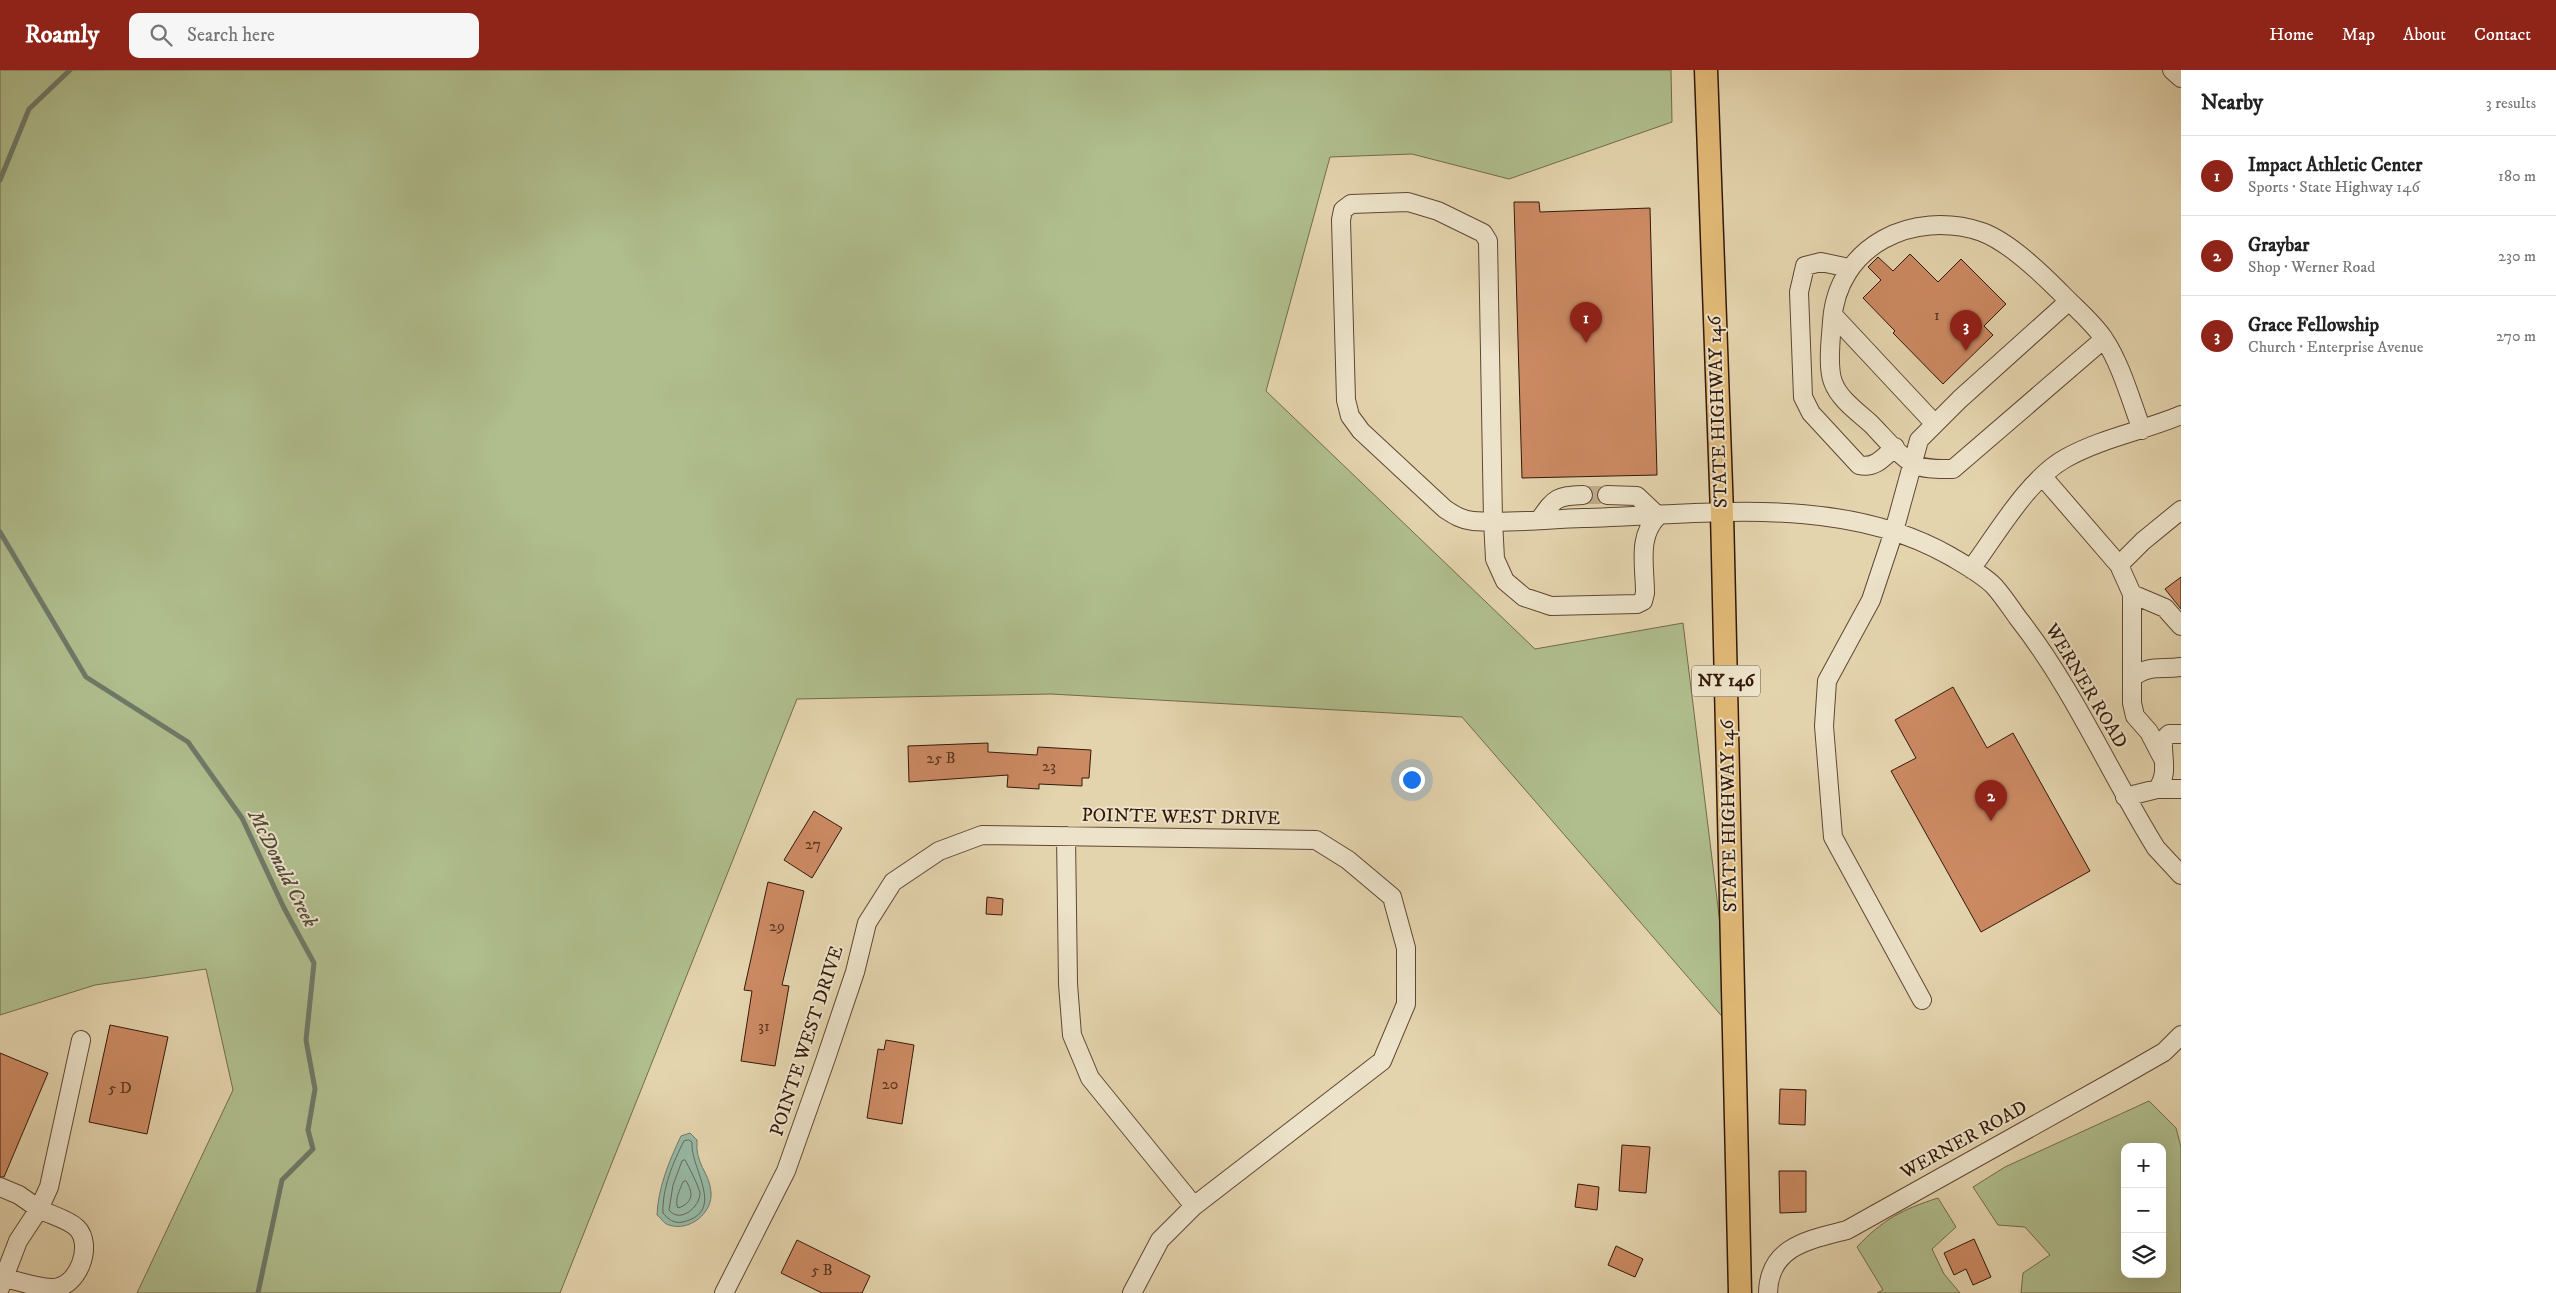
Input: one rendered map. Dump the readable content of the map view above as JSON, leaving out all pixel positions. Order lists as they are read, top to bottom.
{
  "streets": {
    "main road": ["STATE HIGHWAY 146", "NY 146"],
    "street": ["WERNER ROAD", "POINTE WEST DRIVE"]
  },
  "crossings": [
    ["STATE HIGHWAY 146", "WERNER ROAD"]
  ],
  "water": ["McDonald Creek"],
  "house_numbers": [
    "1",
    "25 B",
    "23",
    "27",
    "29",
    "31",
    "20",
    "5 D",
    "5 B"
  ],
  "page": {
    "header": "Roamly",
    "search": "Search here",
    "nav": [
      "Home",
      "Map",
      "About",
      "Contact"
    ],
    "heading": ["Nearby", "3 results"],
    "list": [
      {
        "mark": "1",
        "name": "Impact Athletic Center",
        "note": "Sports · State Highway 146",
        "value": "180 m"
      },
      {
        "mark": "2",
        "name": "Graybar",
        "note": "Shop · Werner Road",
        "value": "230 m"
      },
      {
        "mark": "3",
        "name": "Grace Fellowship",
        "note": "Church · Enterprise Avenue",
        "value": "270 m"
      }
    ],
    "pins": ["1", "3", "2"],
    "map_buttons": ["+", "−"]
  }
}
